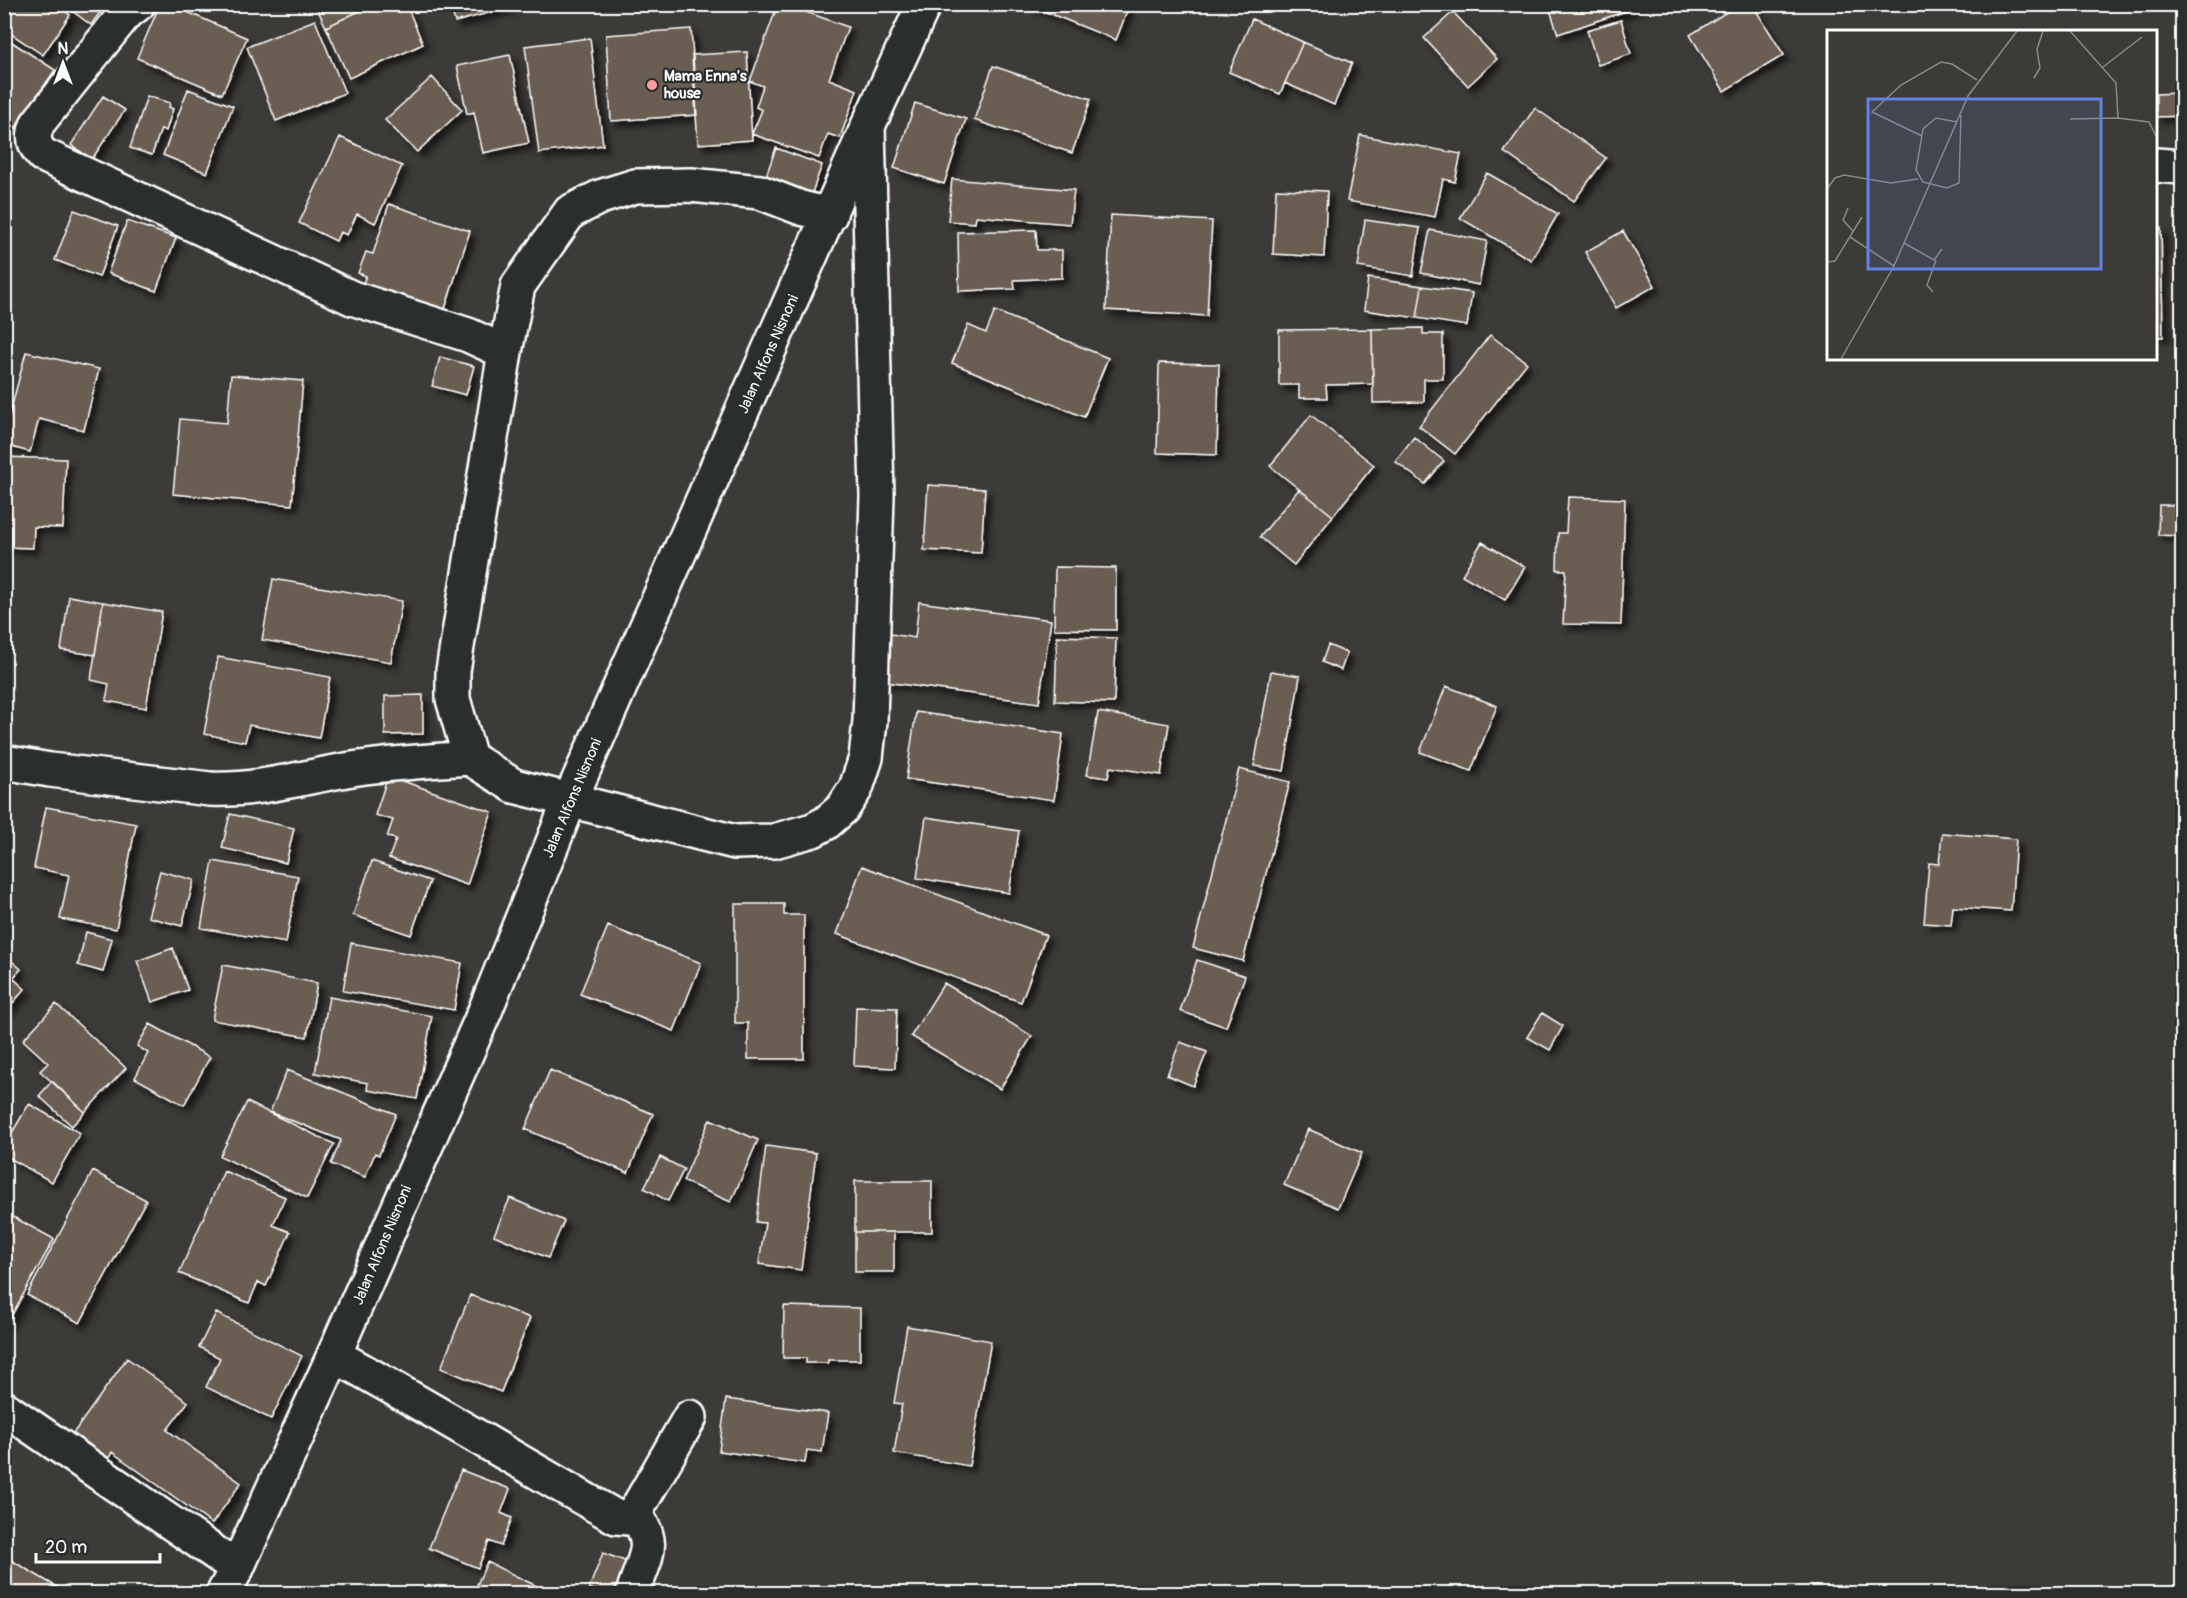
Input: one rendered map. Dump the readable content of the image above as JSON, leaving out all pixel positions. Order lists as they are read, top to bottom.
{
  "streets": {
    "street": ["Jalan Alfons Nisnoni"]
  },
  "places": ["Mama Enna's house"],
  "scale_bar": "20 m",
  "north": "top"
}
